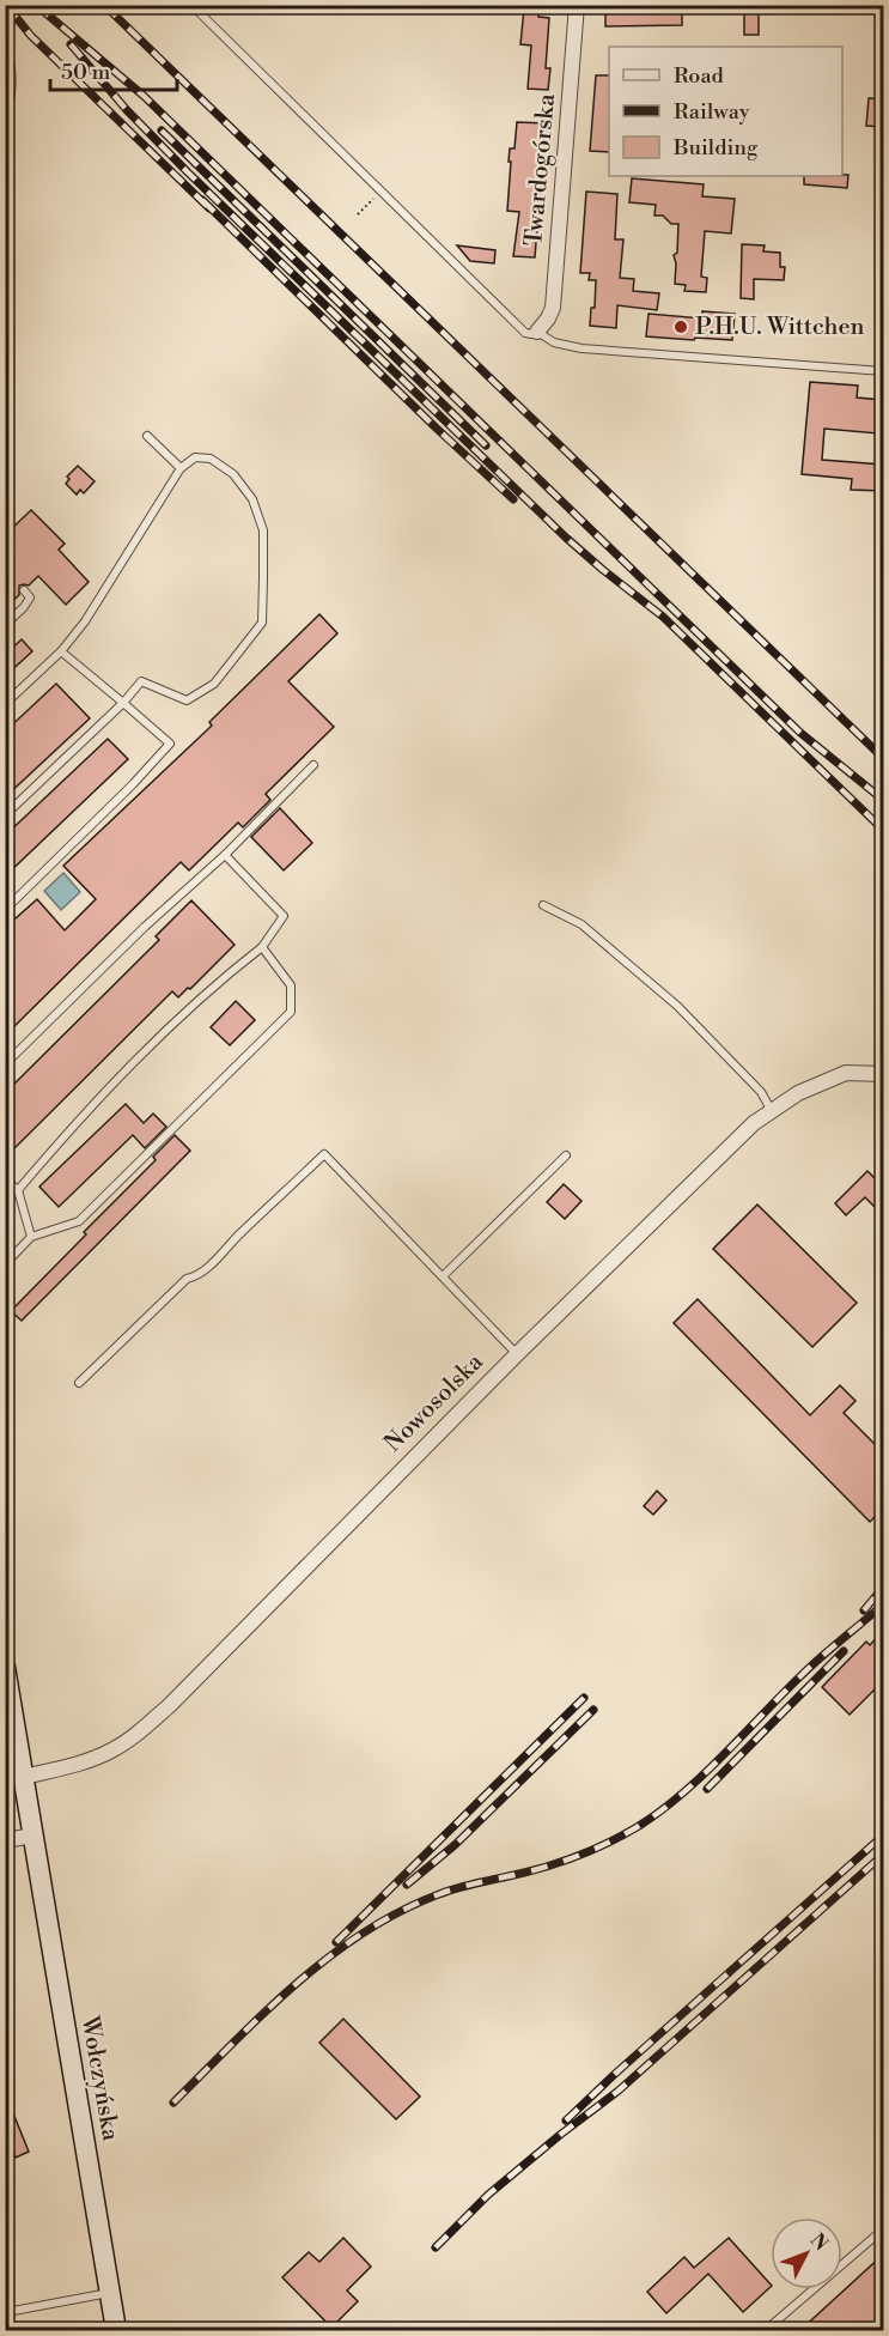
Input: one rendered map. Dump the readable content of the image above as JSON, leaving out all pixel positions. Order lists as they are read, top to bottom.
{
  "streets": {
    "street": ["Twardogórska", "Nowosolska", "Wołczyńska"]
  },
  "crossings": [
    ["Nowosolska", "Wołczyńska"]
  ],
  "places": ["P.H.U. Wittchen"],
  "legend": ["Road", "Railway", "Building"],
  "scale_bar": "50 m",
  "north": "top right"
}
